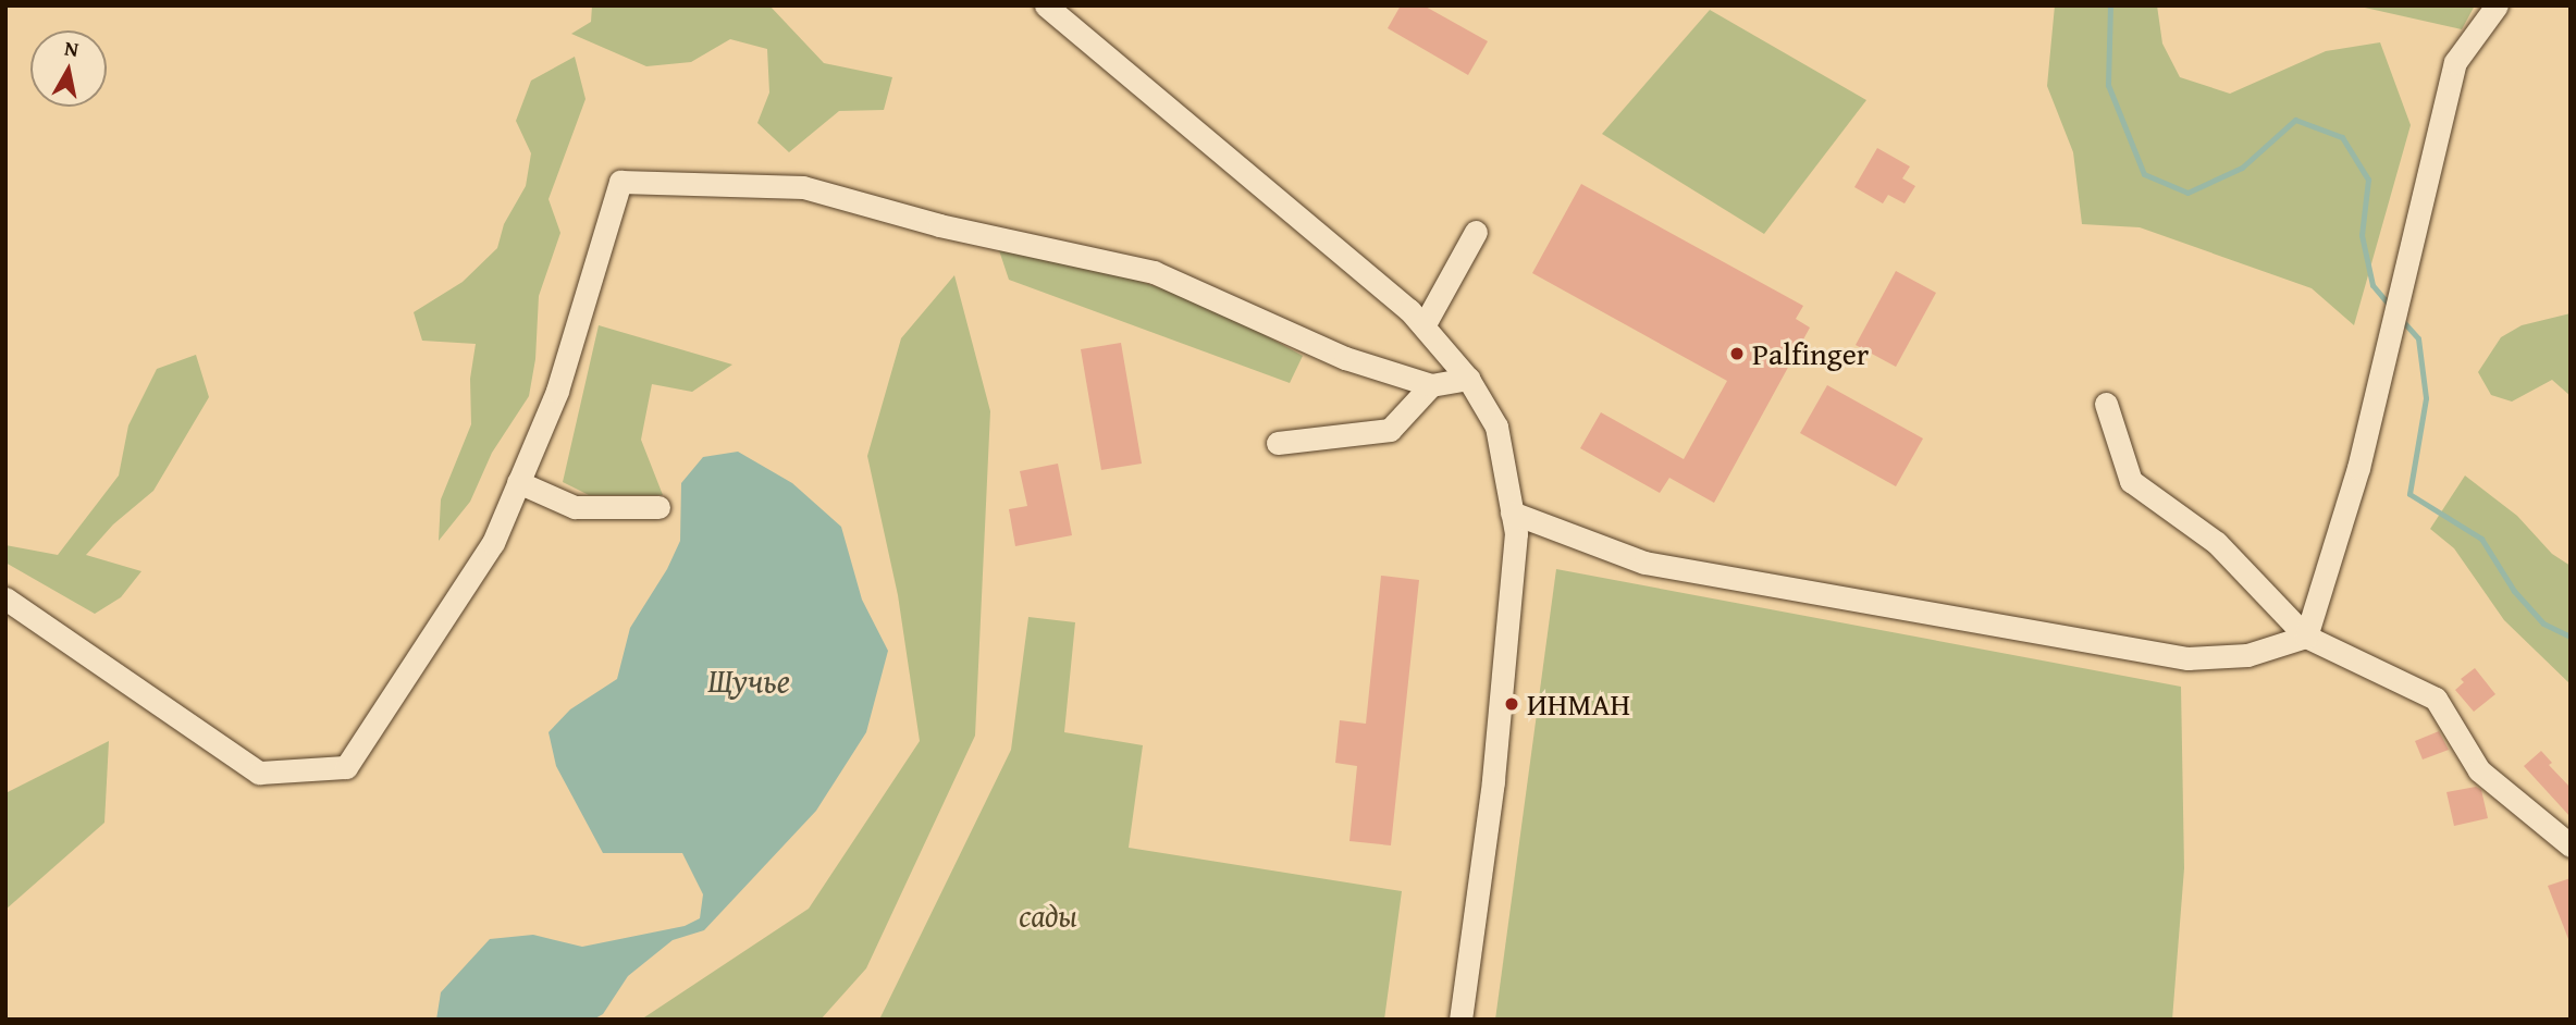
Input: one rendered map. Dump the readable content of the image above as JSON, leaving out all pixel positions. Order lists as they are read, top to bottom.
{
  "water": ["Щучье"],
  "parks": ["сады"],
  "places": ["Palfinger", "ИНМАН"],
  "north": "top"
}
